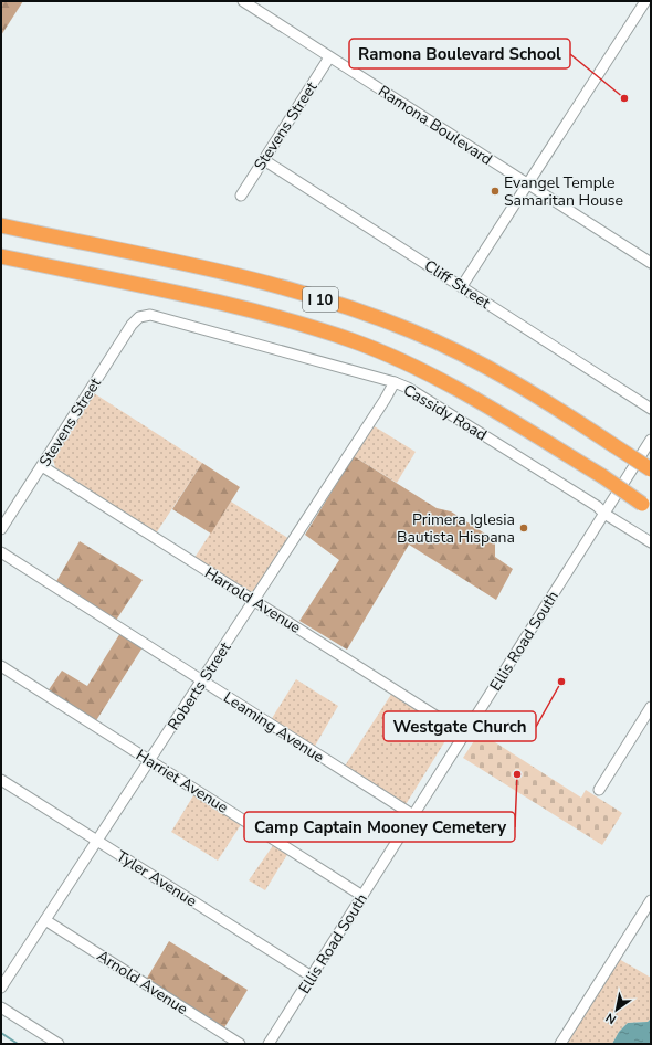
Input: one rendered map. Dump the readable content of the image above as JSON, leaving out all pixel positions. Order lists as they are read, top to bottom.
{
  "streets": {
    "highway": ["I 10"],
    "street": [
      "Ramona Boulevard",
      "Stevens Street",
      "Cliff Street",
      "Cassidy Road",
      "Harrold Avenue",
      "Ellis Road South",
      "Roberts Street",
      "Leaming Avenue",
      "Harriet Avenue",
      "Tyler Avenue",
      "Arnold Avenue"
    ]
  },
  "crossings": [
    ["Ramona Boulevard", "Stevens Street"],
    ["Stevens Street", "Cliff Street"],
    ["Stevens Street", "Cassidy Road"],
    ["Stevens Street", "Harrold Avenue"],
    ["Cassidy Road", "Ellis Road South"],
    ["Cassidy Road", "Roberts Street"],
    ["Harrold Avenue", "Ellis Road South"],
    ["Harrold Avenue", "Roberts Street"],
    ["Ellis Road South", "Leaming Avenue"],
    ["Ellis Road South", "Harriet Avenue"],
    ["Ellis Road South", "Tyler Avenue"],
    ["Roberts Street", "Leaming Avenue"],
    ["Roberts Street", "Harriet Avenue"],
    ["Roberts Street", "Tyler Avenue"],
    ["Roberts Street", "Arnold Avenue"]
  ],
  "places": [
    "Ramona Boulevard School",
    "Evangel Temple Samaritan House",
    "Primera Iglesia Bautista Hispana",
    "Westgate Church",
    "Camp Captain Mooney Cemetery"
  ],
  "north": "bottom left"
}
